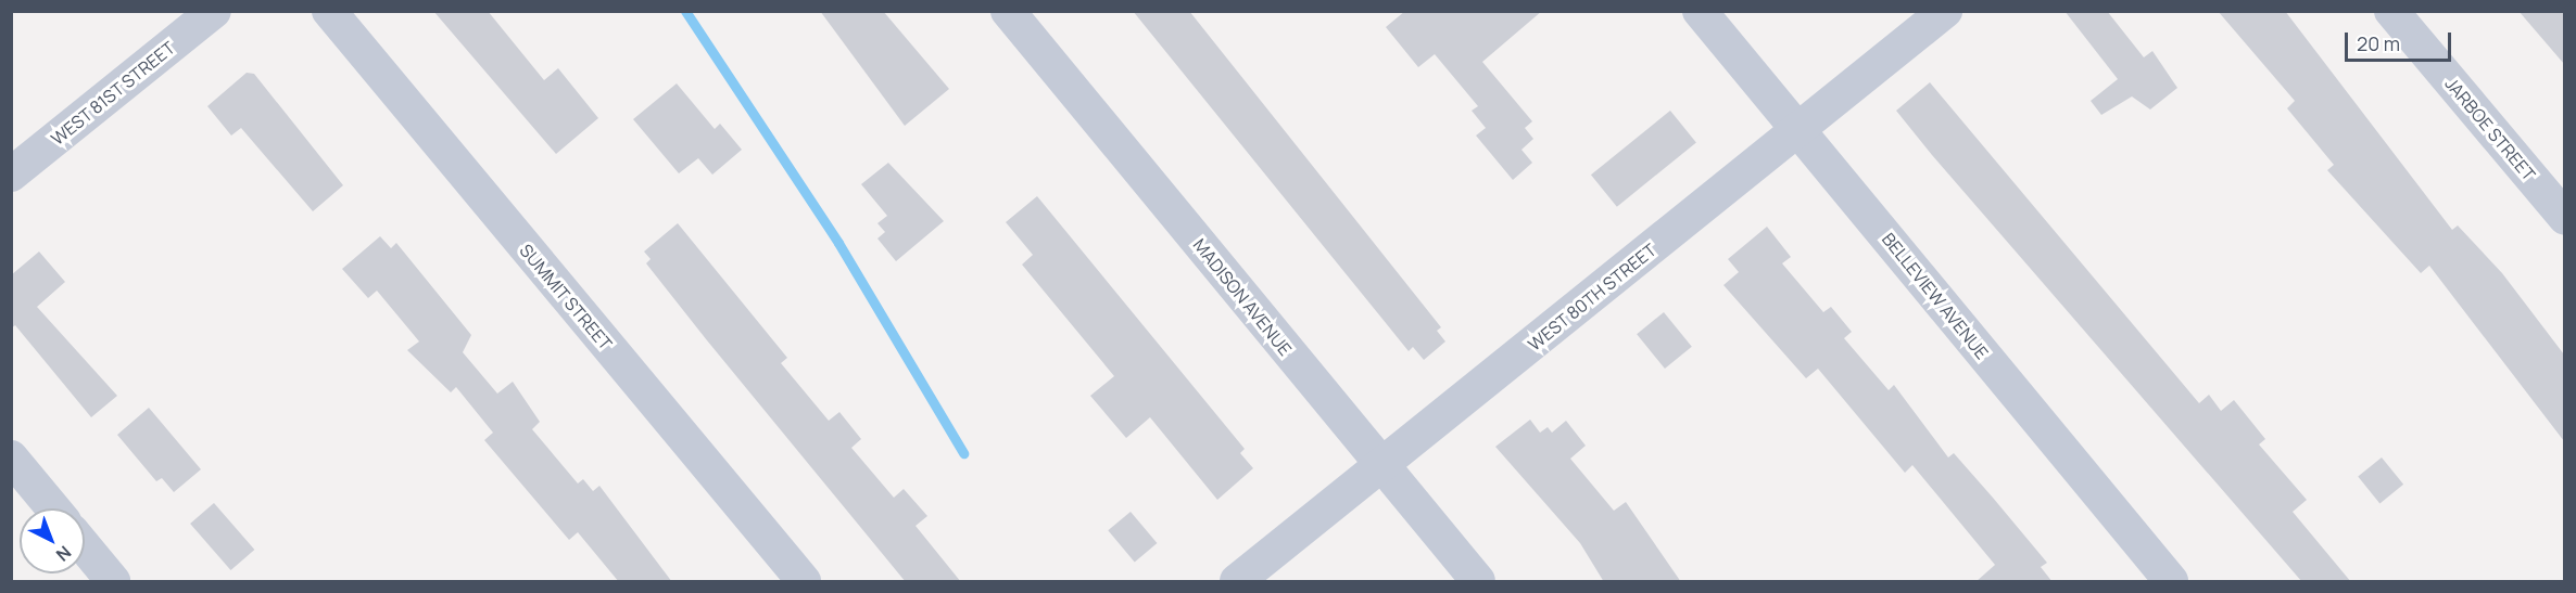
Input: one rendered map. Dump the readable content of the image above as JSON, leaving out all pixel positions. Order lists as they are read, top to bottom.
{
  "streets": {
    "street": [
      "WEST 81ST STREET",
      "JARBOE STREET",
      "BELLEVIEW AVENUE",
      "SUMMIT STREET",
      "MADISON AVENUE",
      "WEST 80TH STREET"
    ]
  },
  "crossings": [
    ["BELLEVIEW AVENUE", "WEST 80TH STREET"],
    ["MADISON AVENUE", "WEST 80TH STREET"]
  ],
  "scale_bar": "20 m",
  "north": "bottom right"
}
